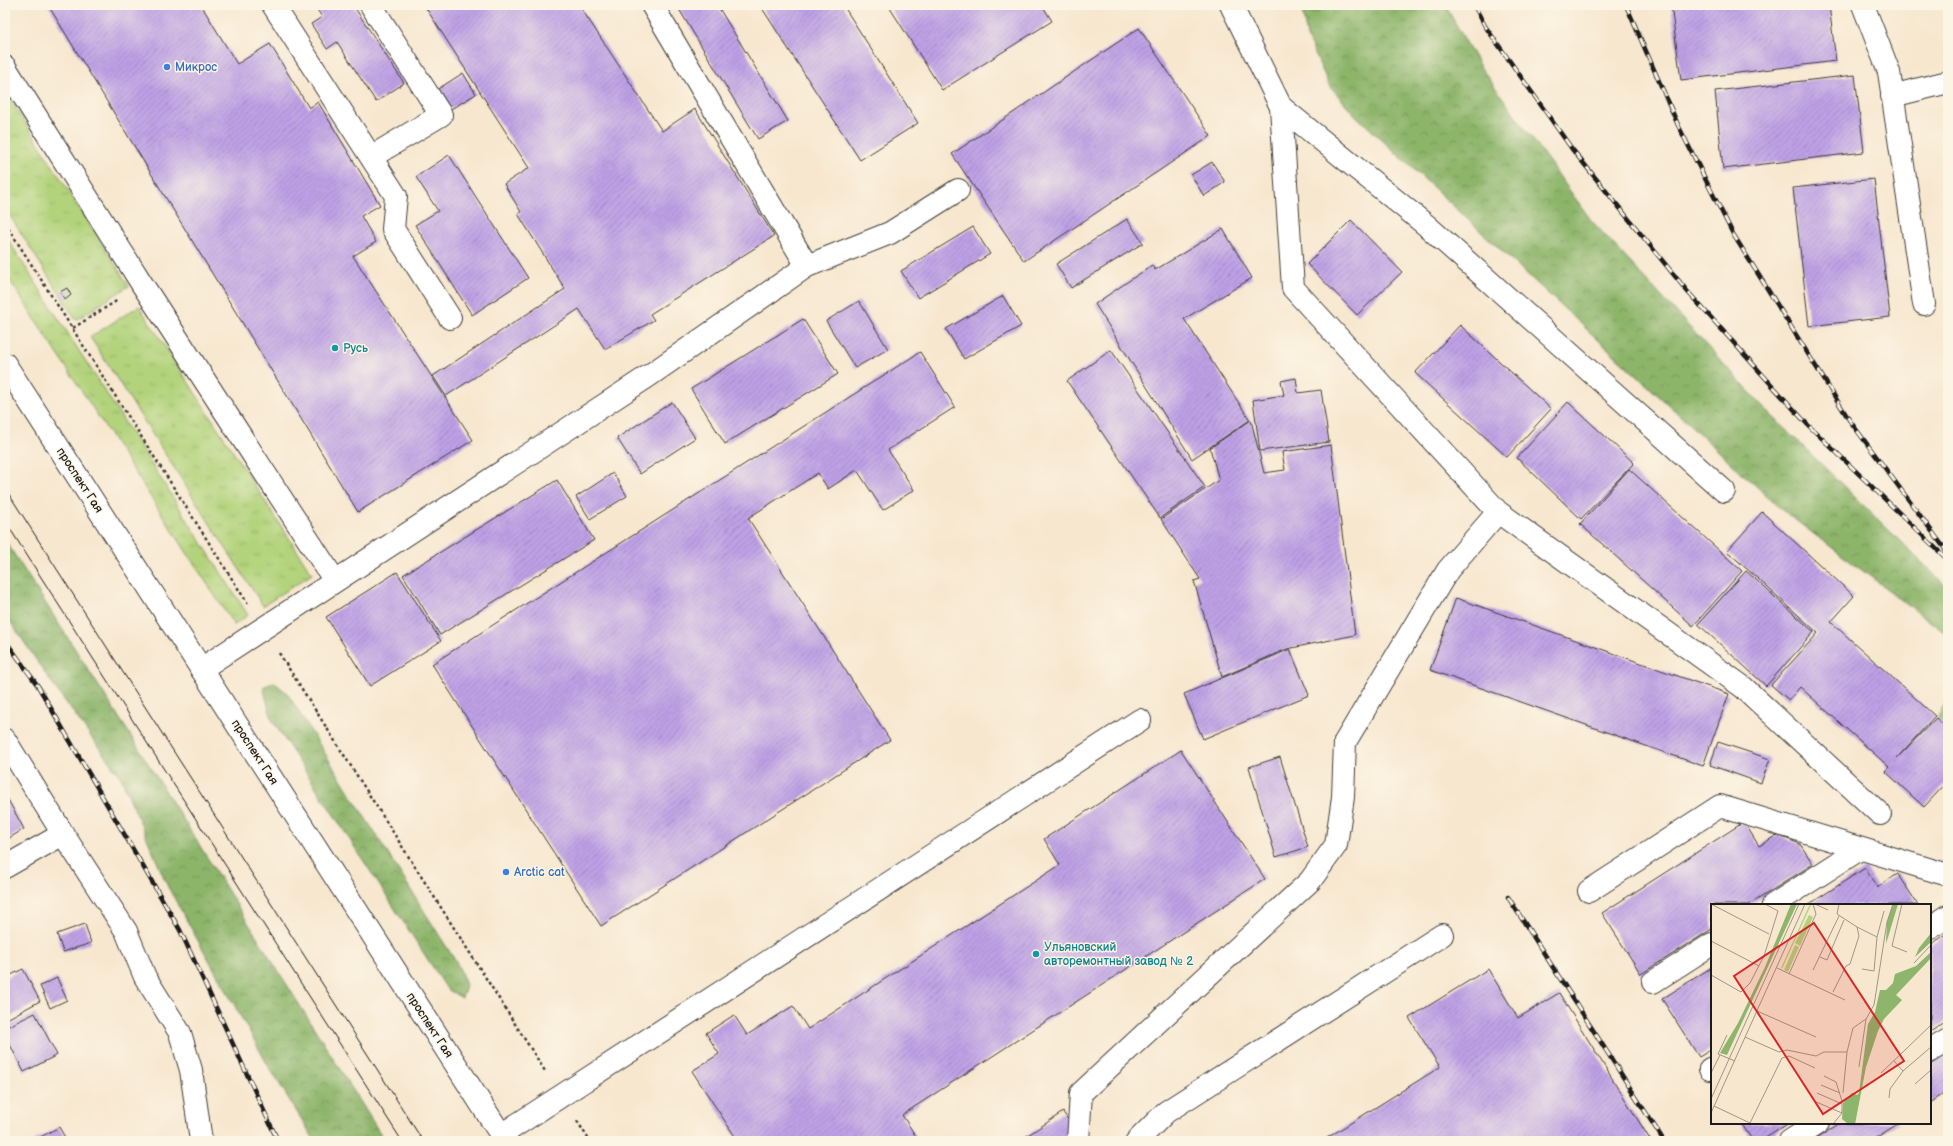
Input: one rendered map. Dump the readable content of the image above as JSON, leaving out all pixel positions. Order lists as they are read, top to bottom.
{
  "streets": {
    "main road": ["проспект Гая"]
  },
  "places": [
    "Микрос",
    "Русь",
    "Arctic cat",
    "Ульяновский авторемонтный завод № 2"
  ]
}
